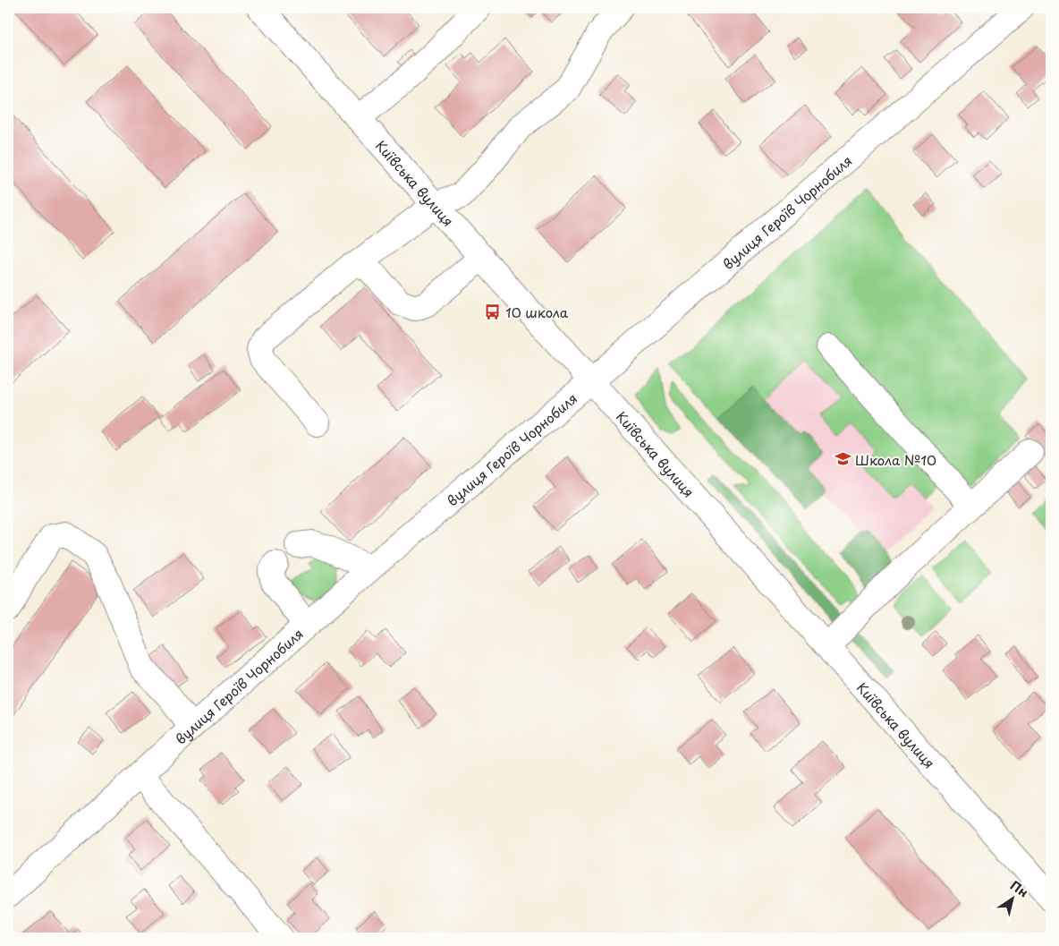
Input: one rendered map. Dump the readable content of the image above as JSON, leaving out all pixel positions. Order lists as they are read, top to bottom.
{
  "streets": {
    "street": ["Київська вулиця", "вулиця Героїв Чорнобиля"]
  },
  "crossings": [
    ["Київська вулиця", "вулиця Героїв Чорнобиля"]
  ],
  "places": {
    "bus stop": ["10 школа"],
    "school or university": ["Школа №10"]
  },
  "north": "top right"
}
